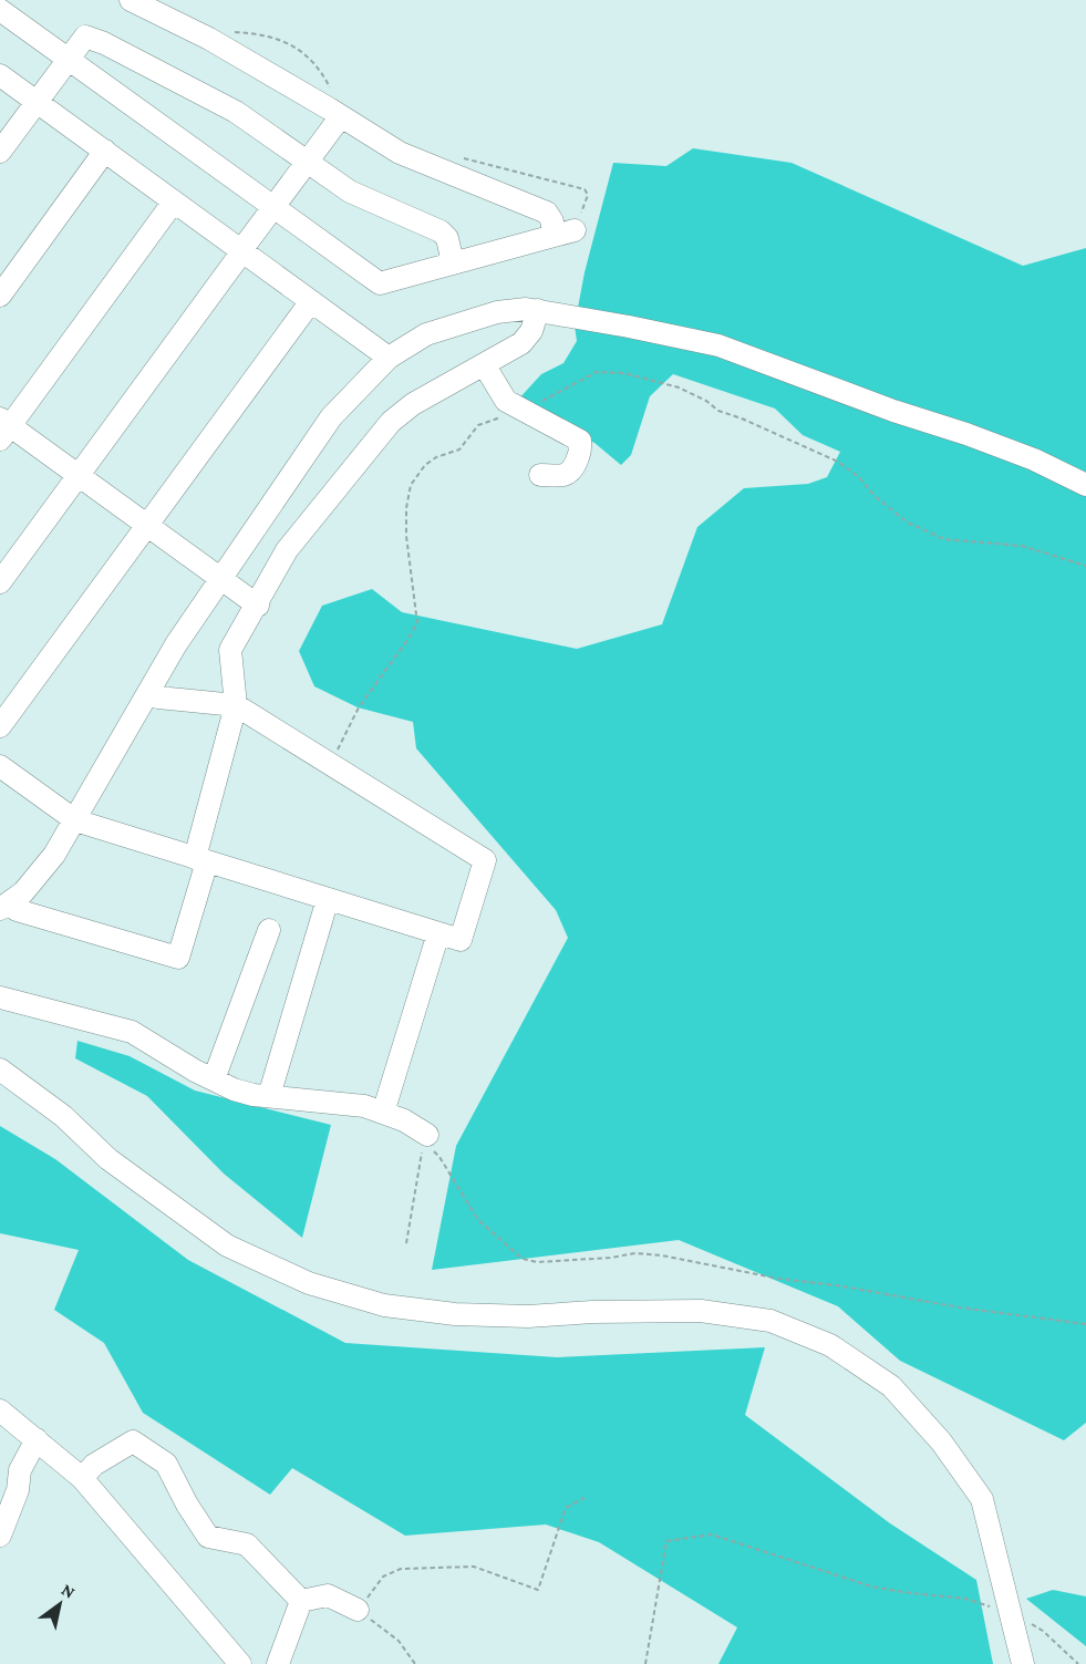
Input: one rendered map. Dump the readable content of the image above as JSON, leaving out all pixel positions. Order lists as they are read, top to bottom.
{
  "north": "top right"
}
